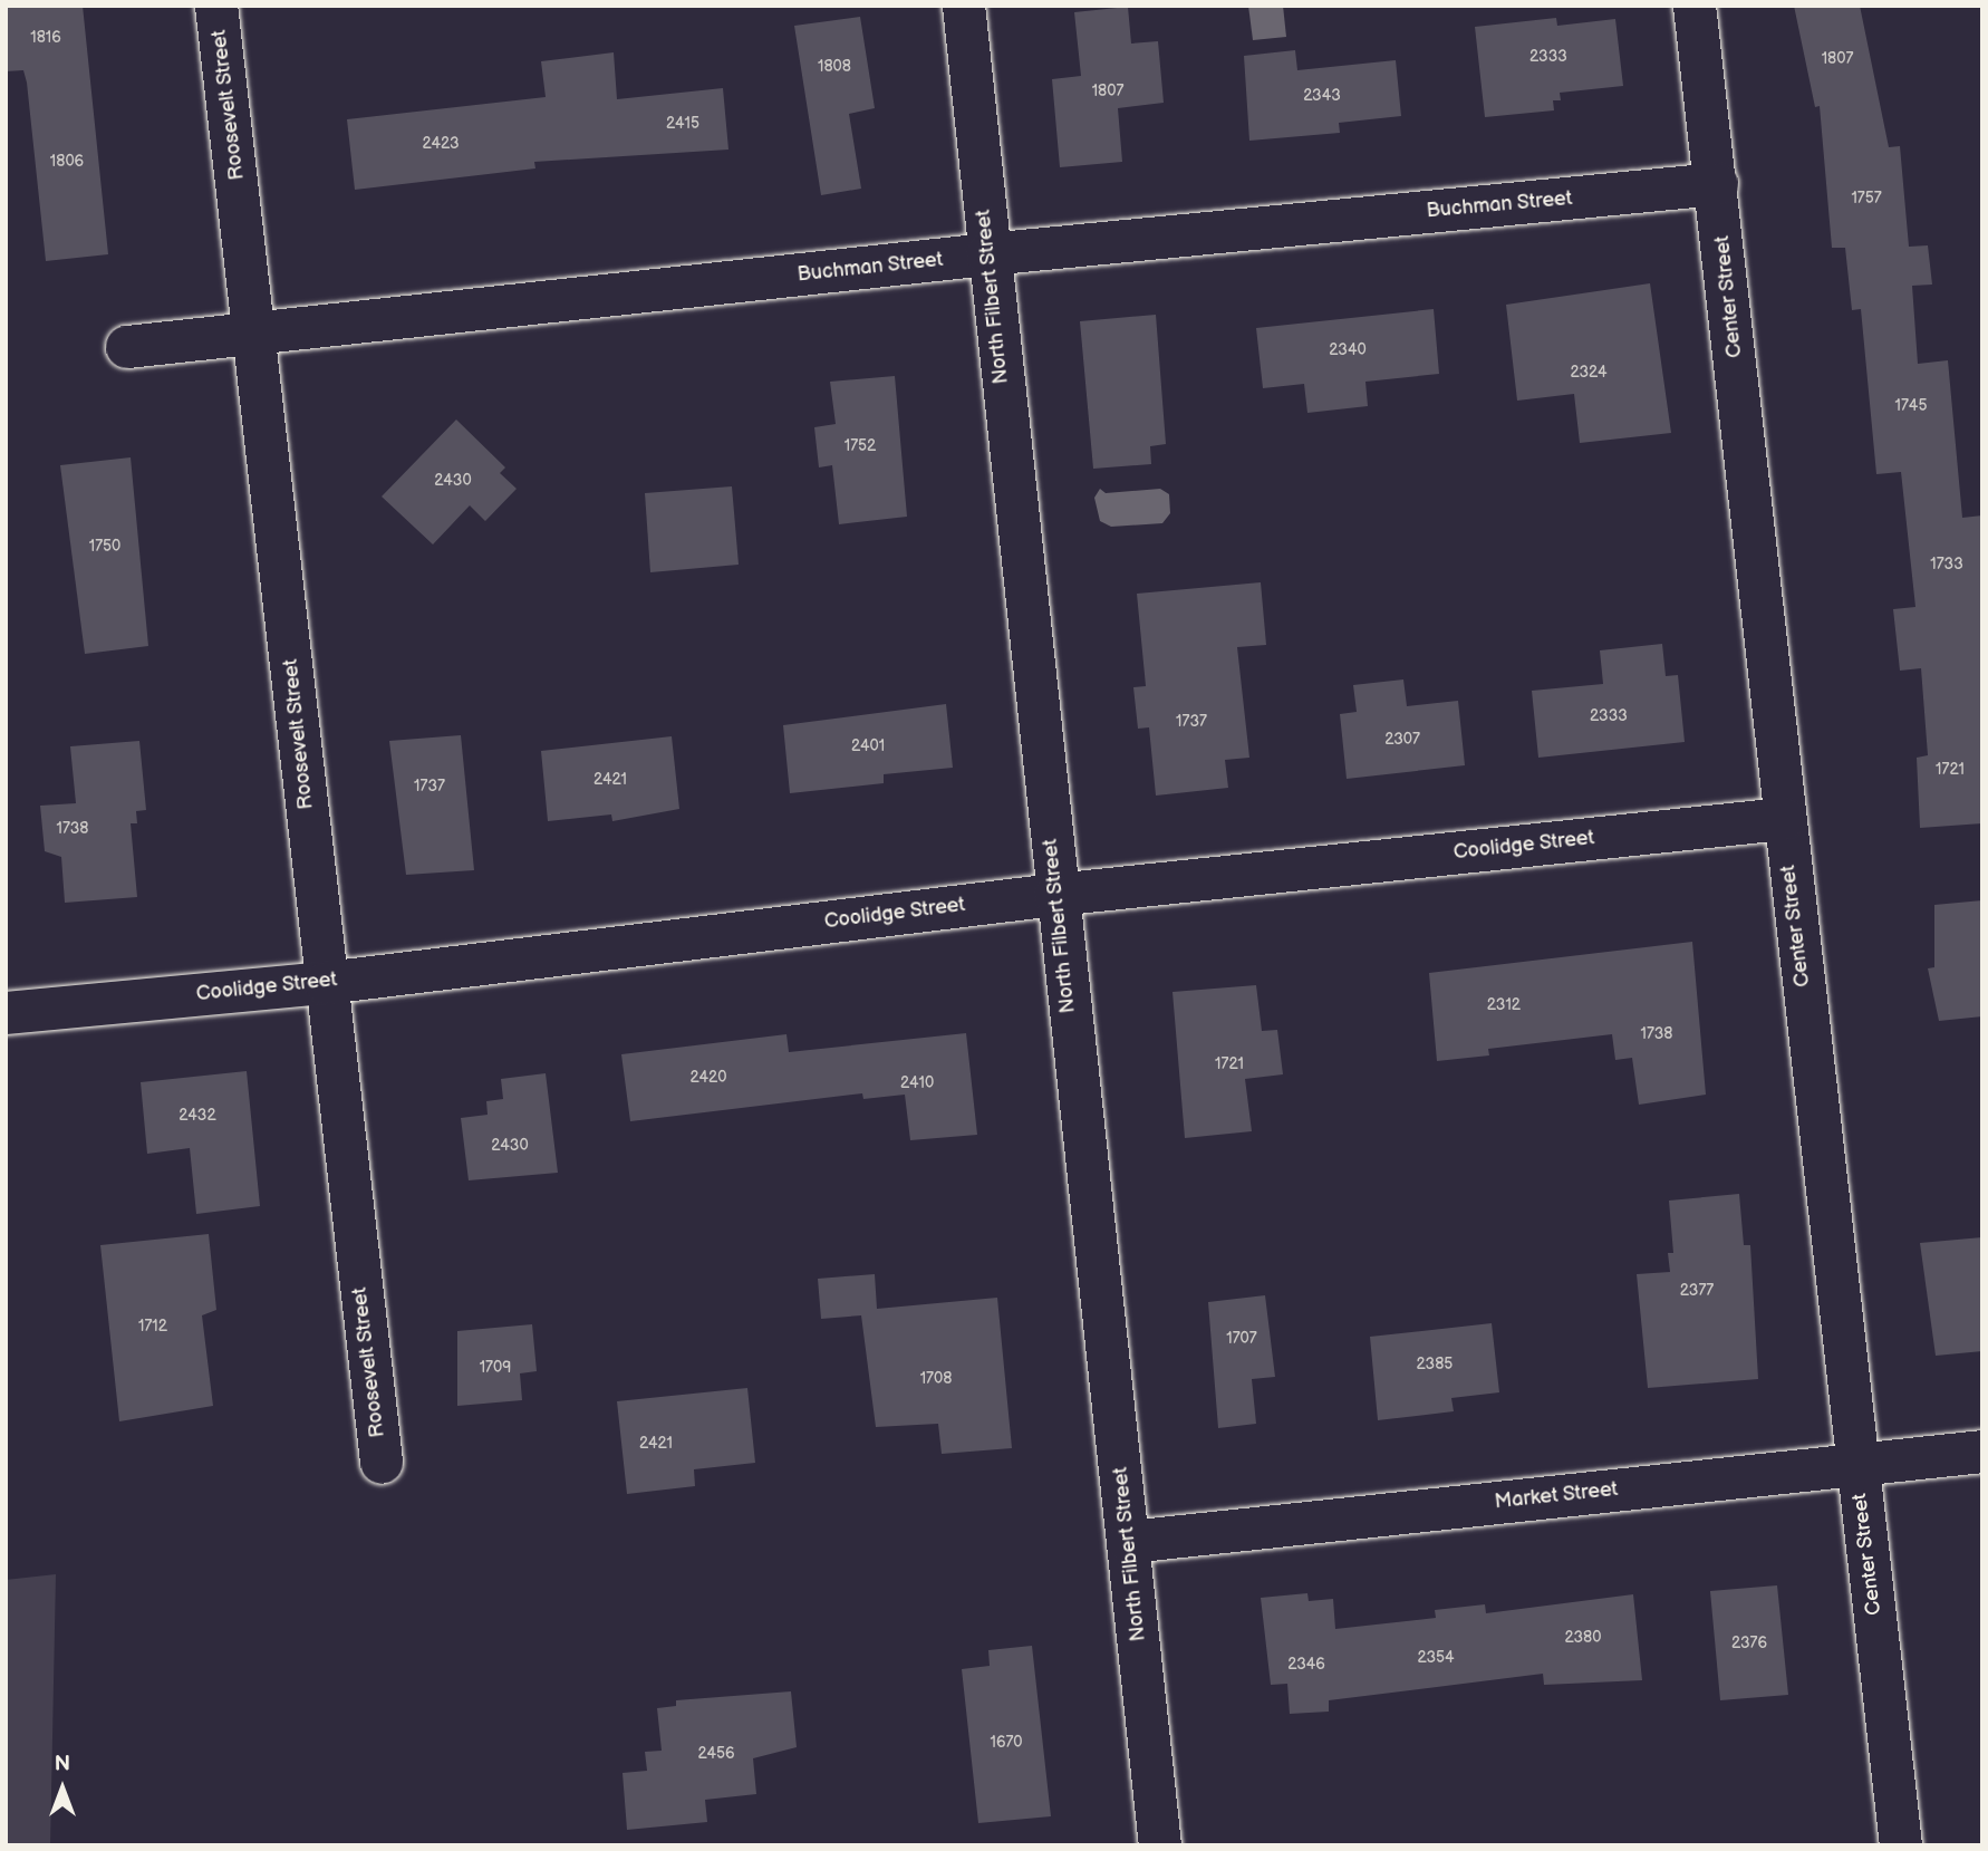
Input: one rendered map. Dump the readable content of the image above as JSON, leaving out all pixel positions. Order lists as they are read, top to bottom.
{
  "streets": {
    "street": [
      "Roosevelt Street",
      "Buchman Street",
      "North Filbert Street",
      "Center Street",
      "Coolidge Street",
      "Market Street"
    ]
  },
  "crossings": [
    ["Roosevelt Street", "Buchman Street"],
    ["Roosevelt Street", "Coolidge Street"],
    ["Buchman Street", "North Filbert Street"],
    ["Buchman Street", "Center Street"],
    ["North Filbert Street", "Coolidge Street"],
    ["North Filbert Street", "Market Street"],
    ["Center Street", "Coolidge Street"],
    ["Center Street", "Market Street"]
  ],
  "house_numbers": [
    "1816",
    "2333",
    "1807",
    "1808",
    "1807",
    "2343",
    "2415",
    "2423",
    "1806",
    "1757",
    "2340",
    "2324",
    "1745",
    "1752",
    "2430",
    "1750",
    "1733",
    "2333",
    "1737",
    "2307",
    "2401",
    "1721",
    "2421",
    "1737",
    "1738",
    "2312",
    "1738",
    "1721",
    "2420",
    "2410",
    "2432",
    "2430",
    "2377",
    "1712",
    "1707",
    "2385",
    "1709",
    "1708",
    "2421",
    "2380",
    "2376",
    "2354",
    "2346",
    "1670",
    "2456"
  ],
  "north": "top"
}
